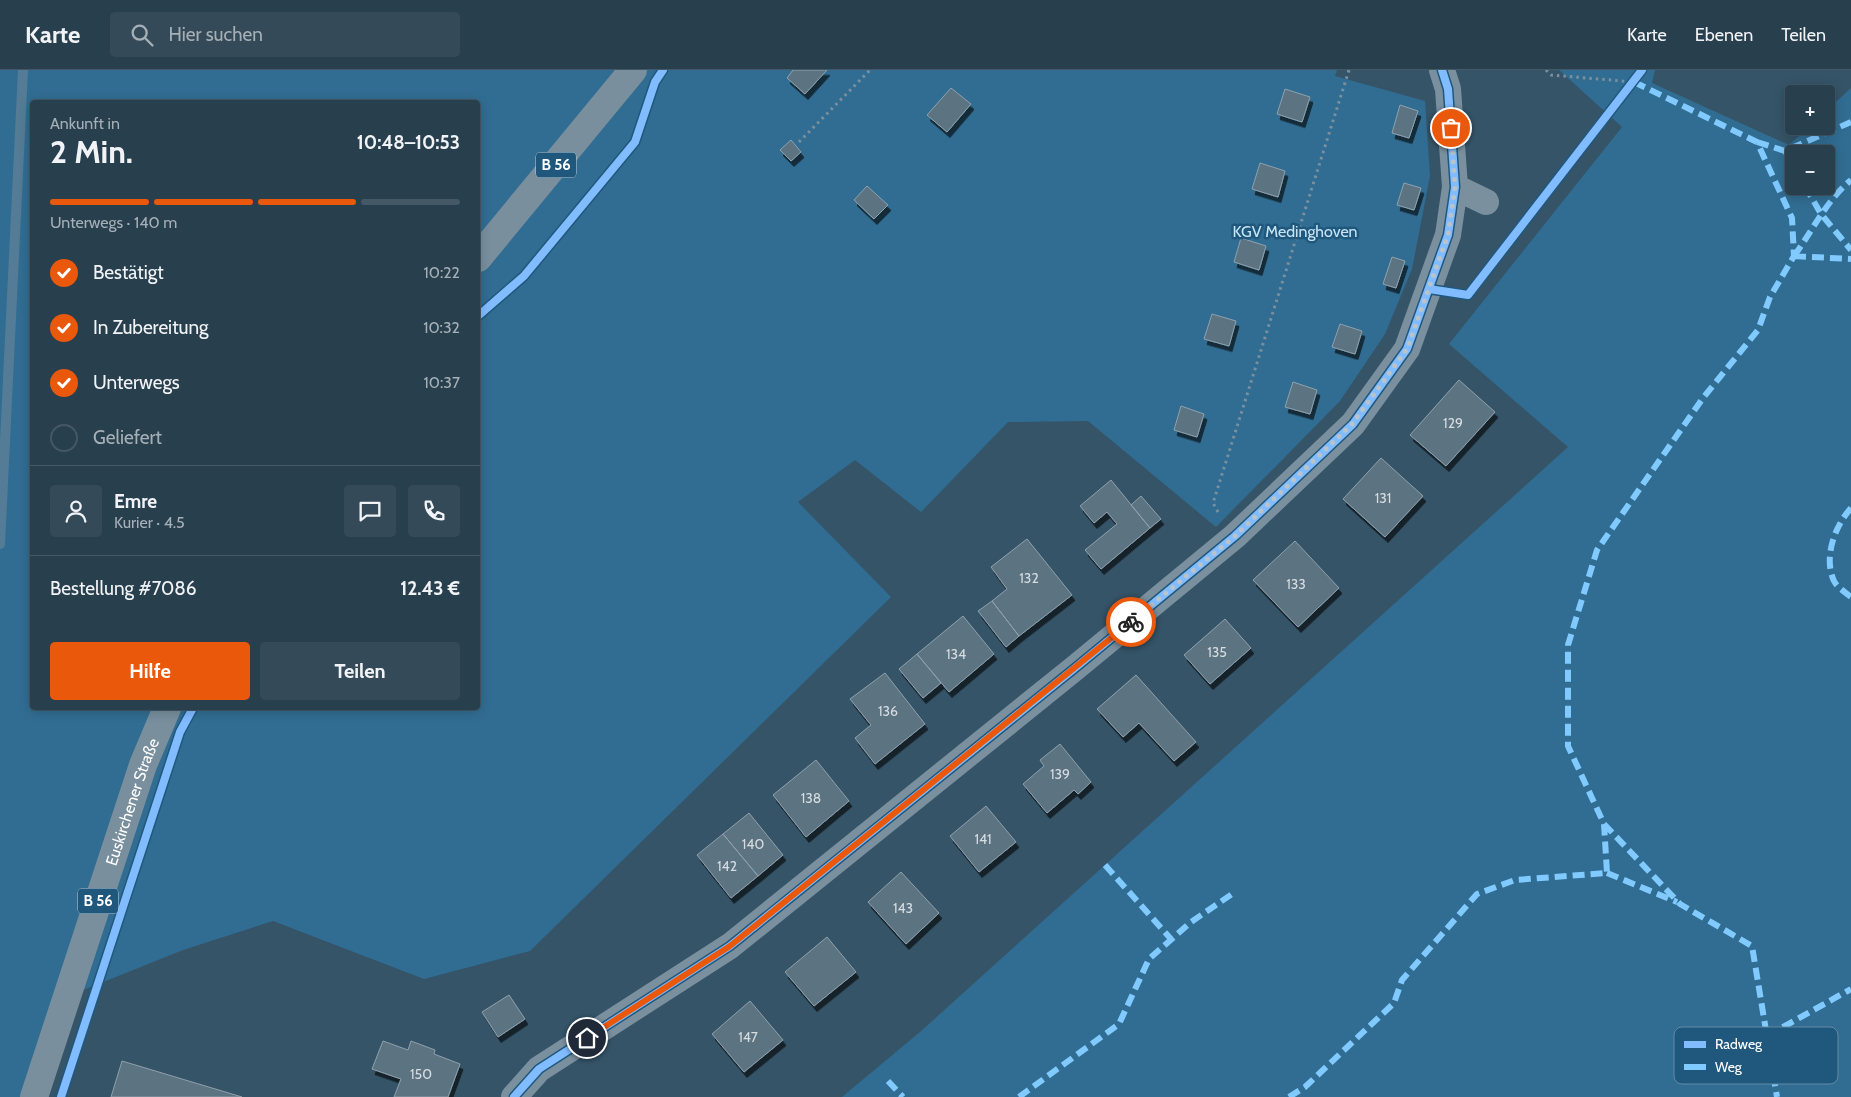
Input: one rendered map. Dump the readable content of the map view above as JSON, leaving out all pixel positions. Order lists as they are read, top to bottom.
{
  "streets": {
    "main road": ["B 56", "Euskirchener Straße"]
  },
  "parks": ["KGV Medinghoven"],
  "house_numbers": [
    "129",
    "131",
    "132",
    "133",
    "135",
    "134",
    "136",
    "139",
    "138",
    "141",
    "140",
    "142",
    "143",
    "147",
    "150"
  ],
  "legend": ["Radweg", "Weg"],
  "page": {
    "header": "Karte",
    "search": "Hier suchen",
    "nav": ["Karte", "Ebenen", "Teilen"],
    "map_buttons": ["+", "−"],
    "heading": ["2 Min.", "Ankunft in", "10:48–10:53"],
    "panel": [
      "Emre",
      "Kurier · 4.5",
      "Bestellung #7086",
      "12.43 €"
    ],
    "bar": "Unterwegs · 140 m",
    "list": [
      ["Bestätigt", "10:22"],
      ["In Zubereitung", "10:32"],
      ["Unterwegs", "10:37"],
      "Geliefert"
    ],
    "buttons": ["Hilfe", "Teilen"]
  }
}
